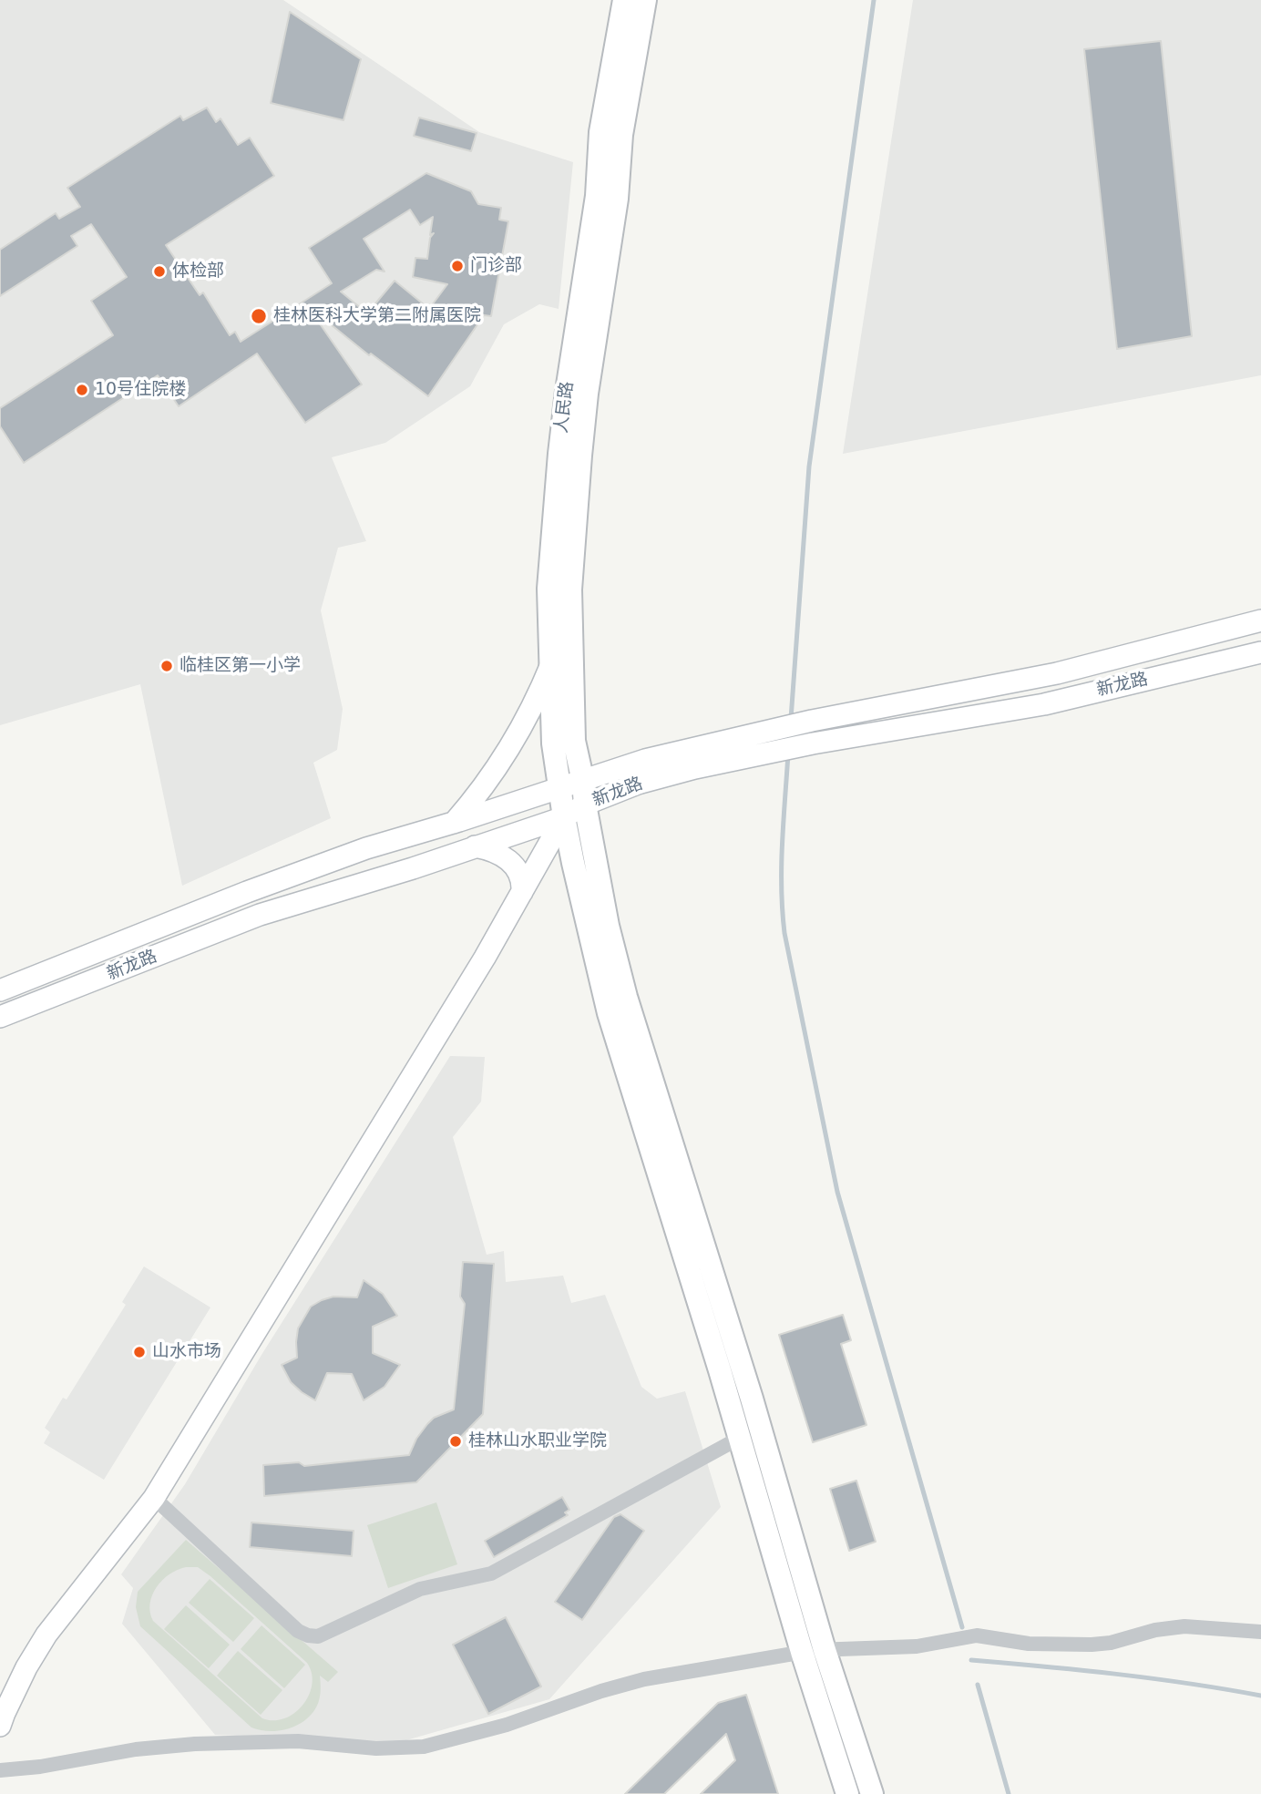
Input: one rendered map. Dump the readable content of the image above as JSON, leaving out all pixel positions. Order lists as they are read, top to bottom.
{
  "streets": {
    "main road": ["人民路", "新龙路"]
  },
  "crossings": [
    ["人民路", "新龙路"]
  ],
  "places": [
    "门诊部",
    "体检部",
    "桂林医科大学第二附属医院",
    "10号住院楼",
    "临桂区第一小学",
    "山水市场",
    "桂林山水职业学院"
  ]
}
